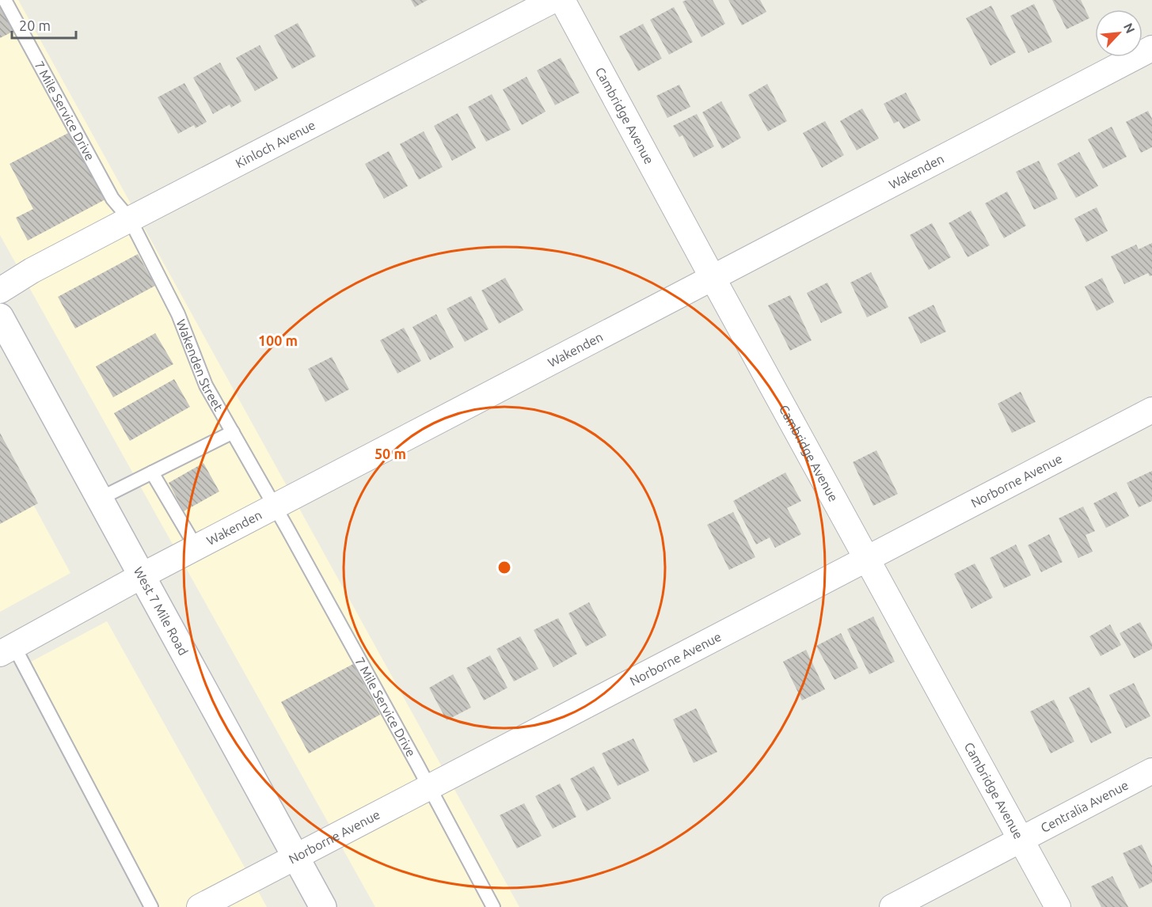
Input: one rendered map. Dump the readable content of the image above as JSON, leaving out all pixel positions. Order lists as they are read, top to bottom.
{
  "streets": {
    "main road": ["West 7 Mile Road"],
    "street": [
      "Cambridge Avenue",
      "Kinloch Avenue",
      "Wakenden",
      "Norborne Avenue",
      "Centralia Avenue"
    ],
    "lane": ["7 Mile Service Drive", "Wakenden Street"]
  },
  "crossings": [
    ["7 Mile Service Drive", "Kinloch Avenue"],
    ["7 Mile Service Drive", "Wakenden"],
    ["7 Mile Service Drive", "Wakenden Street"],
    ["7 Mile Service Drive", "Norborne Avenue"],
    ["Cambridge Avenue", "Wakenden"],
    ["Cambridge Avenue", "Norborne Avenue"],
    ["Cambridge Avenue", "Centralia Avenue"],
    ["Kinloch Avenue", "Wakenden Street"],
    ["Wakenden", "Wakenden Street"],
    ["Wakenden", "West 7 Mile Road"],
    ["Norborne Avenue", "West 7 Mile Road"]
  ],
  "scale_bar": "20 m",
  "north": "top right",
  "rings": ["100 m", "50 m"]
}
